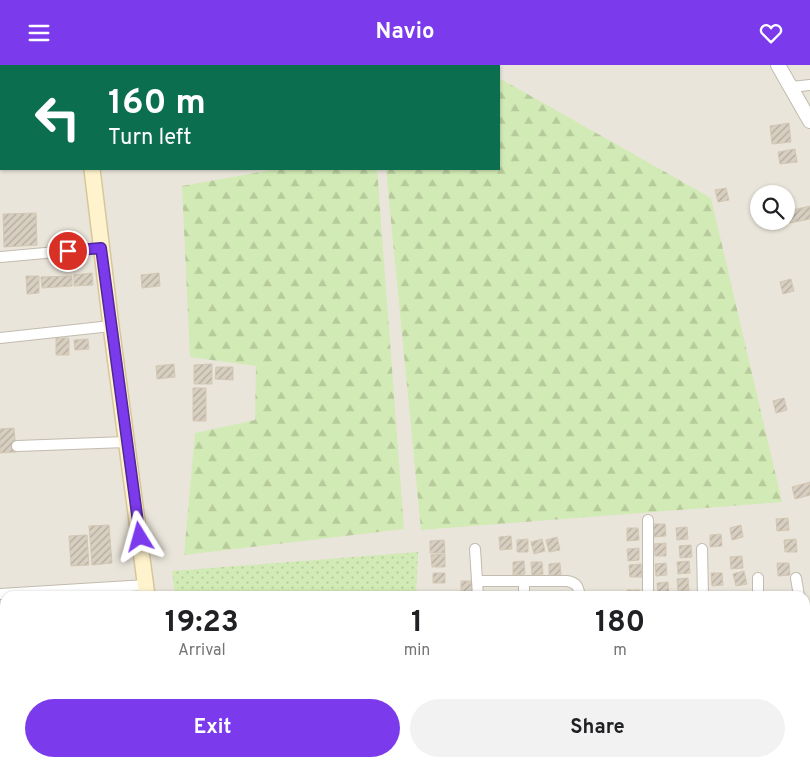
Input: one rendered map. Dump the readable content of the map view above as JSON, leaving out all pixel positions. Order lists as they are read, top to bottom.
{
  "page": {
    "header": "Navio",
    "turn": ["160 m", "Turn left"],
    "eta": [
      "19:23",
      "Arrival",
      "1",
      "min",
      "180",
      "m"
    ],
    "buttons": ["Exit", "Share"]
  }
}
